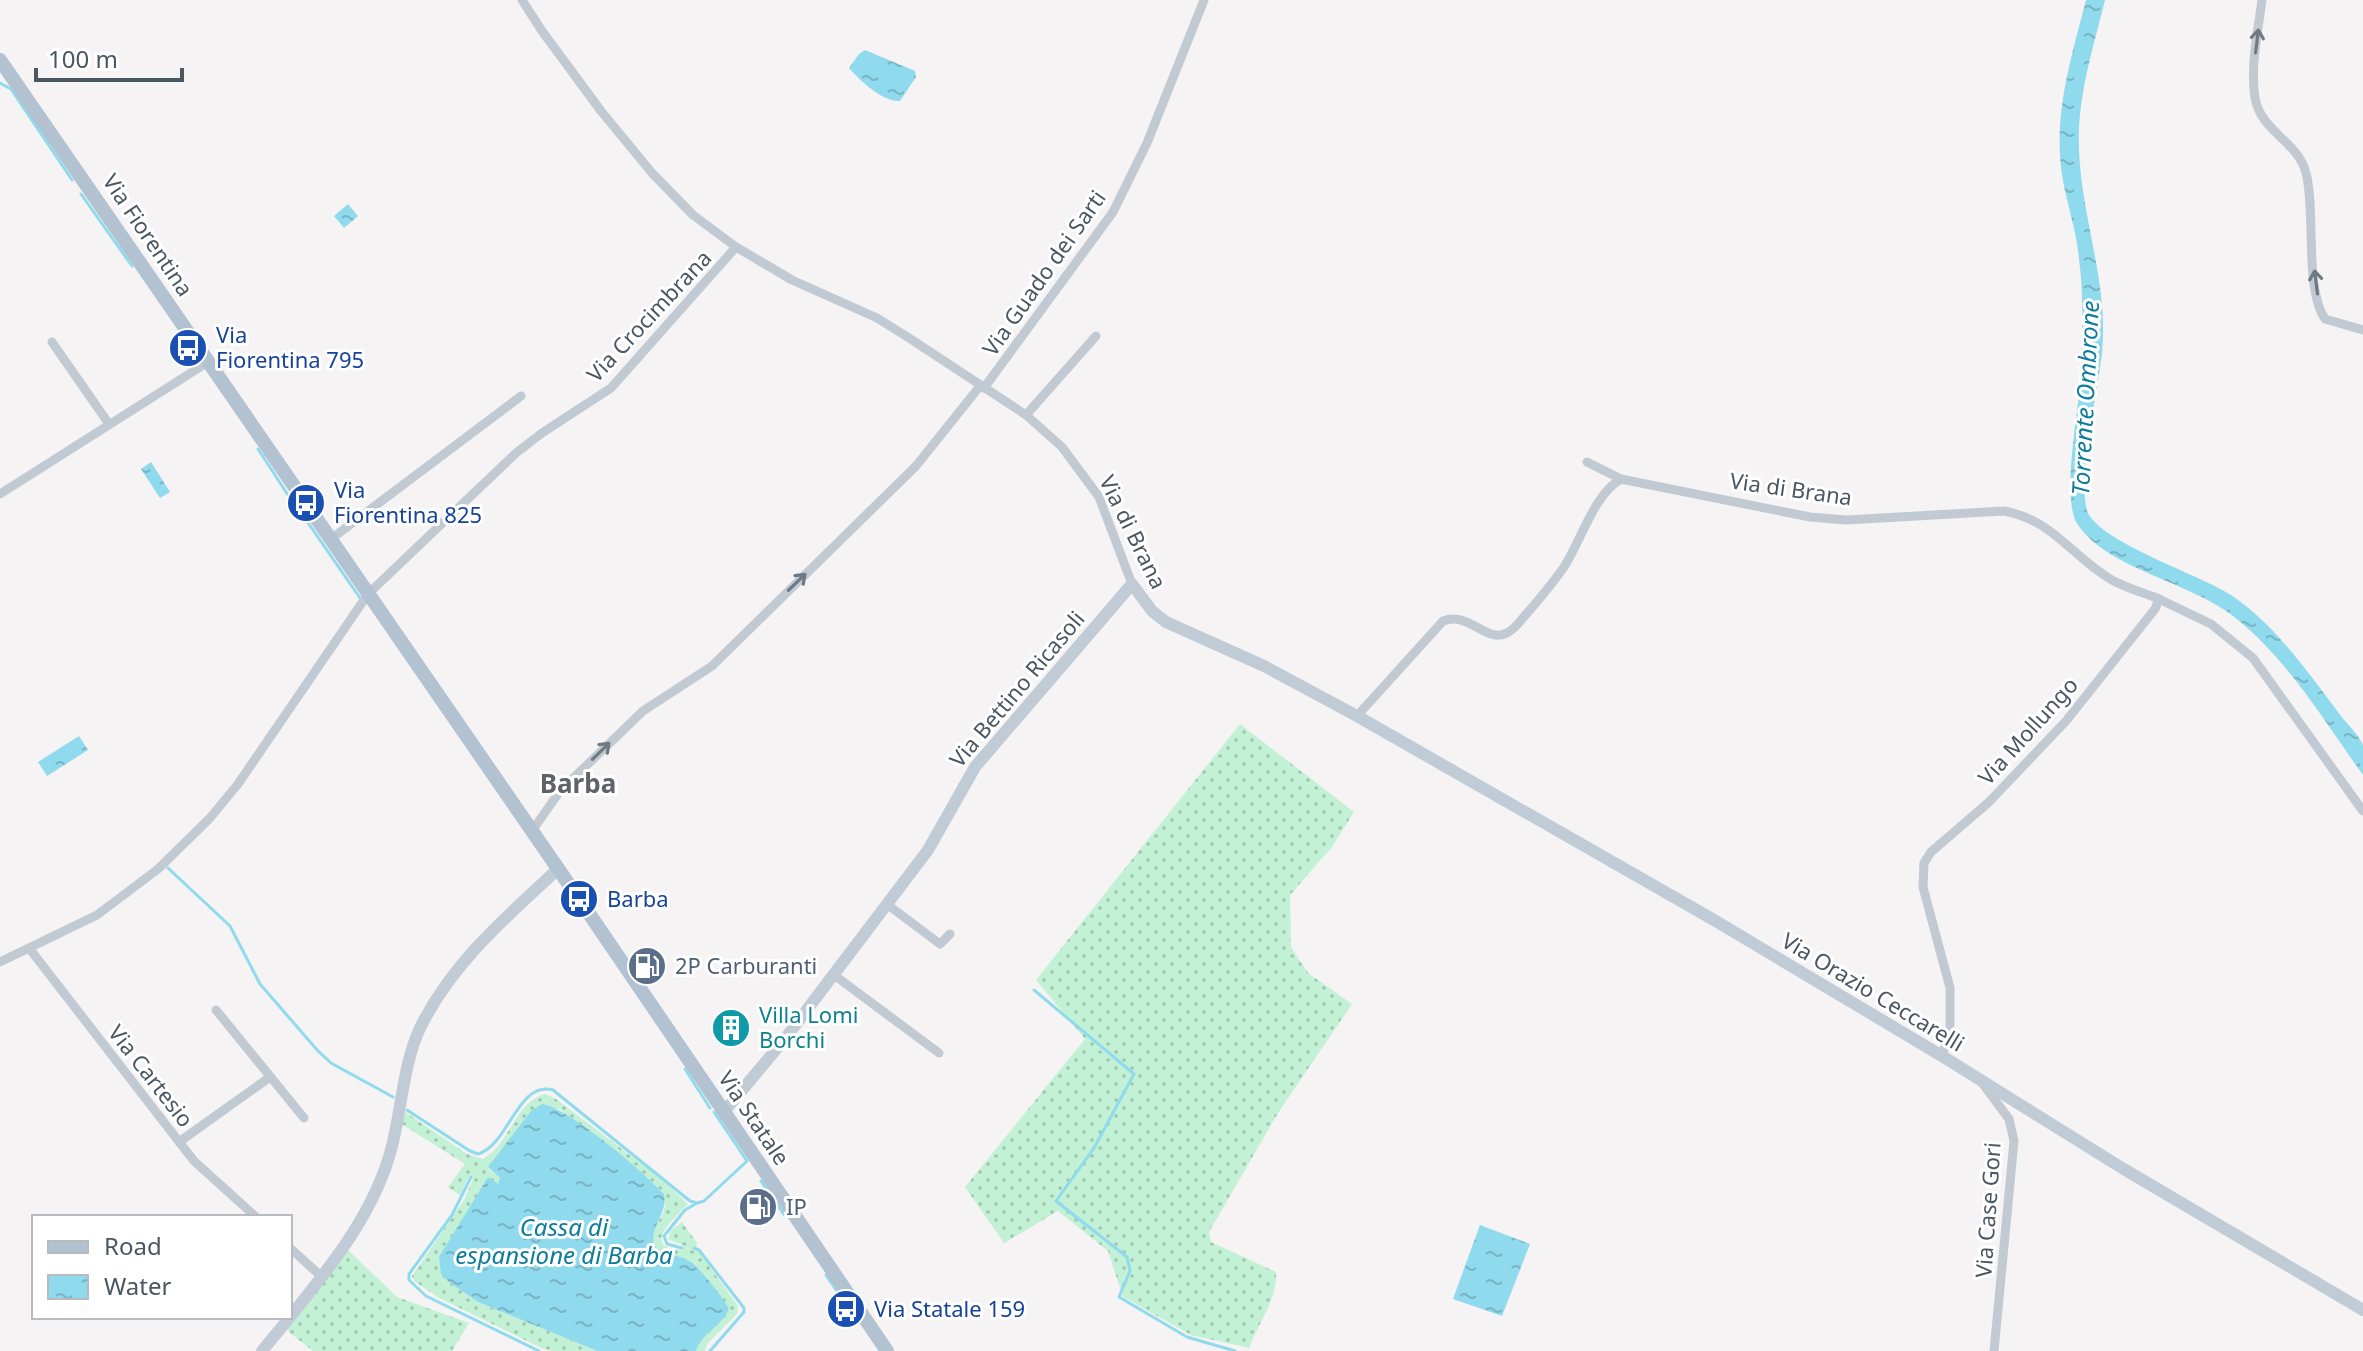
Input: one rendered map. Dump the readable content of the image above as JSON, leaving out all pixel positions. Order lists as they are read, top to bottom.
{
  "streets": {
    "main road": ["Via Fiorentina", "Via Statale"],
    "street": [
      "Via Guado dei Sarti",
      "Via Crocimbrana",
      "Via di Brana",
      "Via Bettino Ricasoli",
      "Via Mollungo",
      "Via Orazio Ceccarelli",
      "Via Cartesio",
      "Via Case Gori"
    ]
  },
  "crossings": [
    ["Via Fiorentina", "Via Crocimbrana"],
    ["Via Fiorentina", "Via Statale"],
    ["Via Guado dei Sarti", "Via di Brana"],
    ["Via Crocimbrana", "Via di Brana"],
    ["Via Crocimbrana", "Via Cartesio"],
    ["Via Crocimbrana", "Via Statale"],
    ["Via di Brana", "Via Bettino Ricasoli"],
    ["Via di Brana", "Via Mollungo"],
    ["Via di Brana", "Via Orazio Ceccarelli"],
    ["Via Bettino Ricasoli", "Via Statale"],
    ["Via Mollungo", "Via Orazio Ceccarelli"],
    ["Via Orazio Ceccarelli", "Via Case Gori"]
  ],
  "districts": ["Barba"],
  "water": ["Torrente Ombrone", "Cassa di espansione di Barba"],
  "places": {
    "bus stop": [
      "Via Fiorentina 795",
      "Via Fiorentina 825",
      "Barba",
      "Via Statale 159"
    ],
    "fuel station": ["2P Carburanti", "IP"],
    "building": ["Villa Lomi Borchi"]
  },
  "legend": ["Road", "Water"],
  "scale_bar": "100 m"
}
